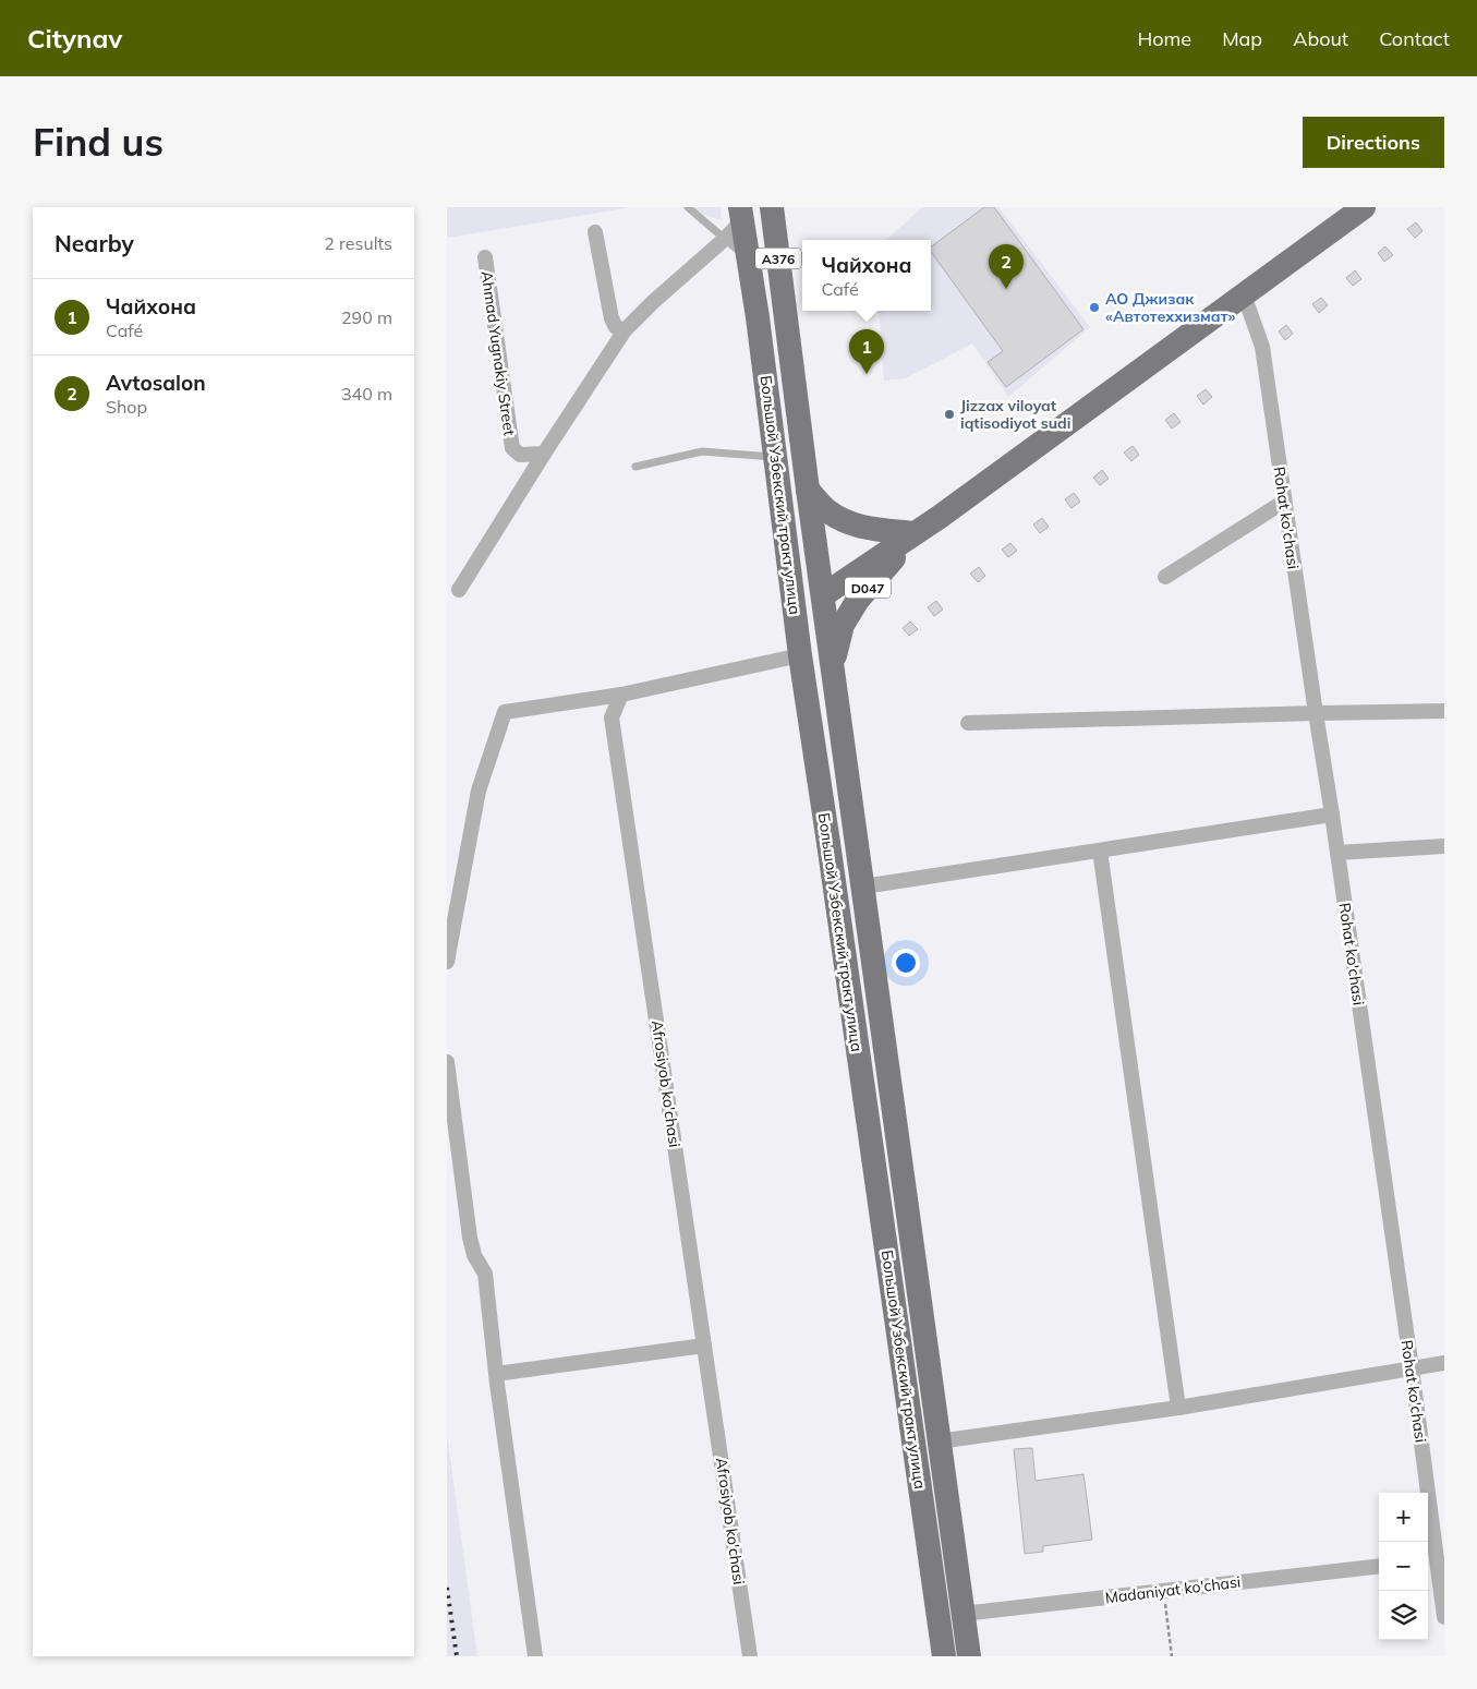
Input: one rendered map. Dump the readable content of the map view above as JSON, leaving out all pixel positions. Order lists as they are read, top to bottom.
{
  "streets": {
    "main road": ["A376", "Большой Узбекский тракт улица", "D047"],
    "street": [
      "Ahmad Yugnakiy Street",
      "Rohat ko'chasi",
      "Afrosiyob ko'chasi",
      "Madaniyat ko'chasi"
    ]
  },
  "crossings": [
    ["Большой Узбекский тракт улица", "D047"],
    ["Большой Узбекский тракт улица", "Madaniyat ko'chasi"],
    ["Rohat ko'chasi", "D047"]
  ],
  "places": ["АО Джизак «Автотеххизмат»", "Jizzax viloyat iqtisodiyot sudi"],
  "page": {
    "header": "Citynav",
    "nav": [
      "Home",
      "Map",
      "About",
      "Contact"
    ],
    "buttons": "Directions",
    "title": "Find us",
    "heading": ["Nearby", "2 results"],
    "popup": ["Чайхона", "Café"],
    "pins": ["2", "1"],
    "list": [
      {
        "mark": "1",
        "name": "Чайхона",
        "note": "Café",
        "value": "290 m"
      },
      {
        "mark": "2",
        "name": "Avtosalon",
        "note": "Shop",
        "value": "340 m"
      }
    ],
    "map_buttons": ["+", "−"]
  }
}
